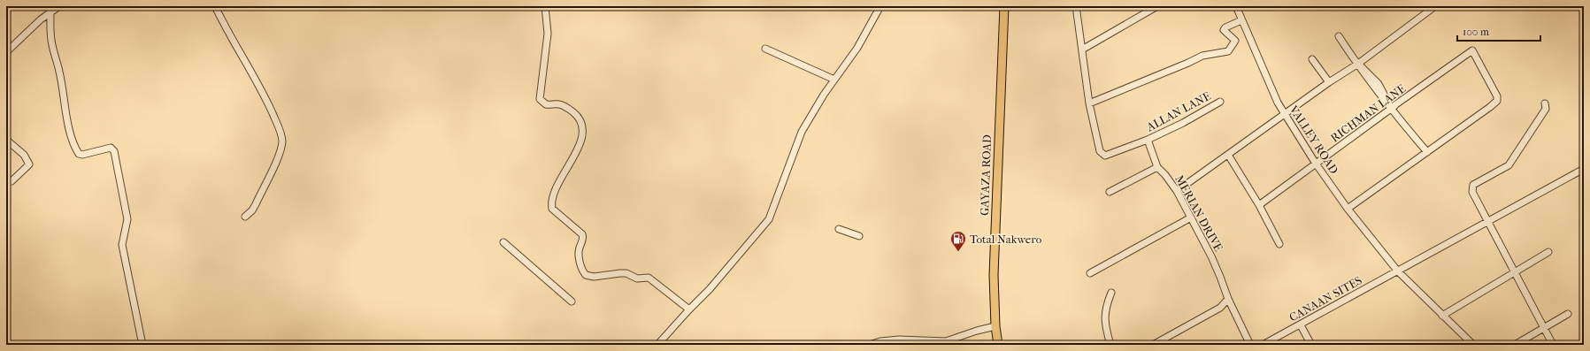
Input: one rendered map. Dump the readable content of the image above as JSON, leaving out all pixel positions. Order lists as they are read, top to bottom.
{
  "streets": {
    "main road": ["GAYAZA ROAD"],
    "street": [
      "ALLAN LANE",
      "RICHMAN LANE",
      "VALLEY ROAD",
      "MERIAN DRIVE",
      "CANAAN SITES"
    ]
  },
  "crossings": [
    ["ALLAN LANE", "MERIAN DRIVE"],
    ["RICHMAN LANE", "VALLEY ROAD"],
    ["VALLEY ROAD", "CANAAN SITES"]
  ],
  "places": {
    "fuel station": ["Total Nakwero"]
  },
  "scale_bar": "100 m"
}
